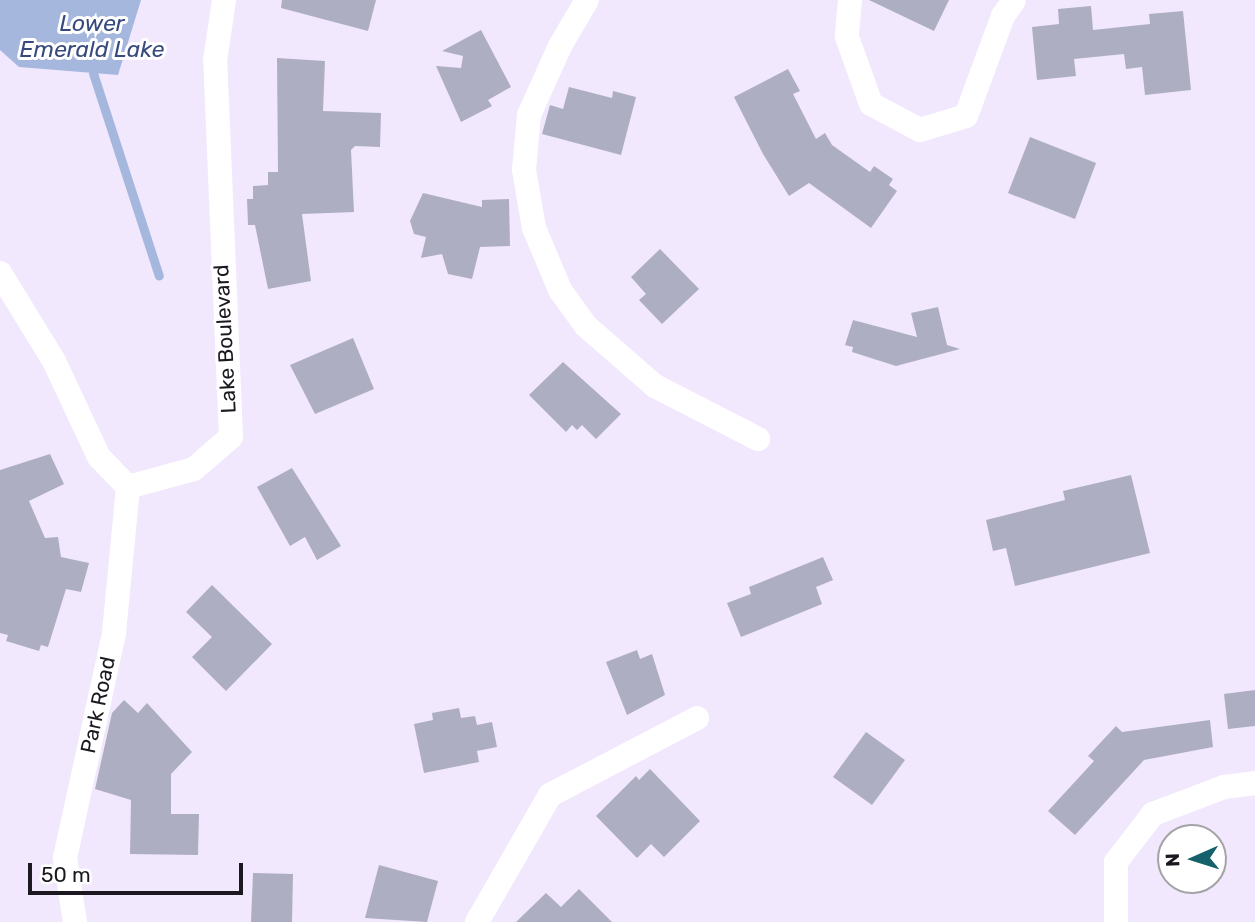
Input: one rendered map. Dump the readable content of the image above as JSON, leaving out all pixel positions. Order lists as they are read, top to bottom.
{
  "streets": {
    "street": ["Lake Boulevard", "Park Road"]
  },
  "crossings": [
    ["Lake Boulevard", "Park Road"]
  ],
  "water": ["Lower Emerald Lake"],
  "scale_bar": "50 m",
  "north": "left"
}
